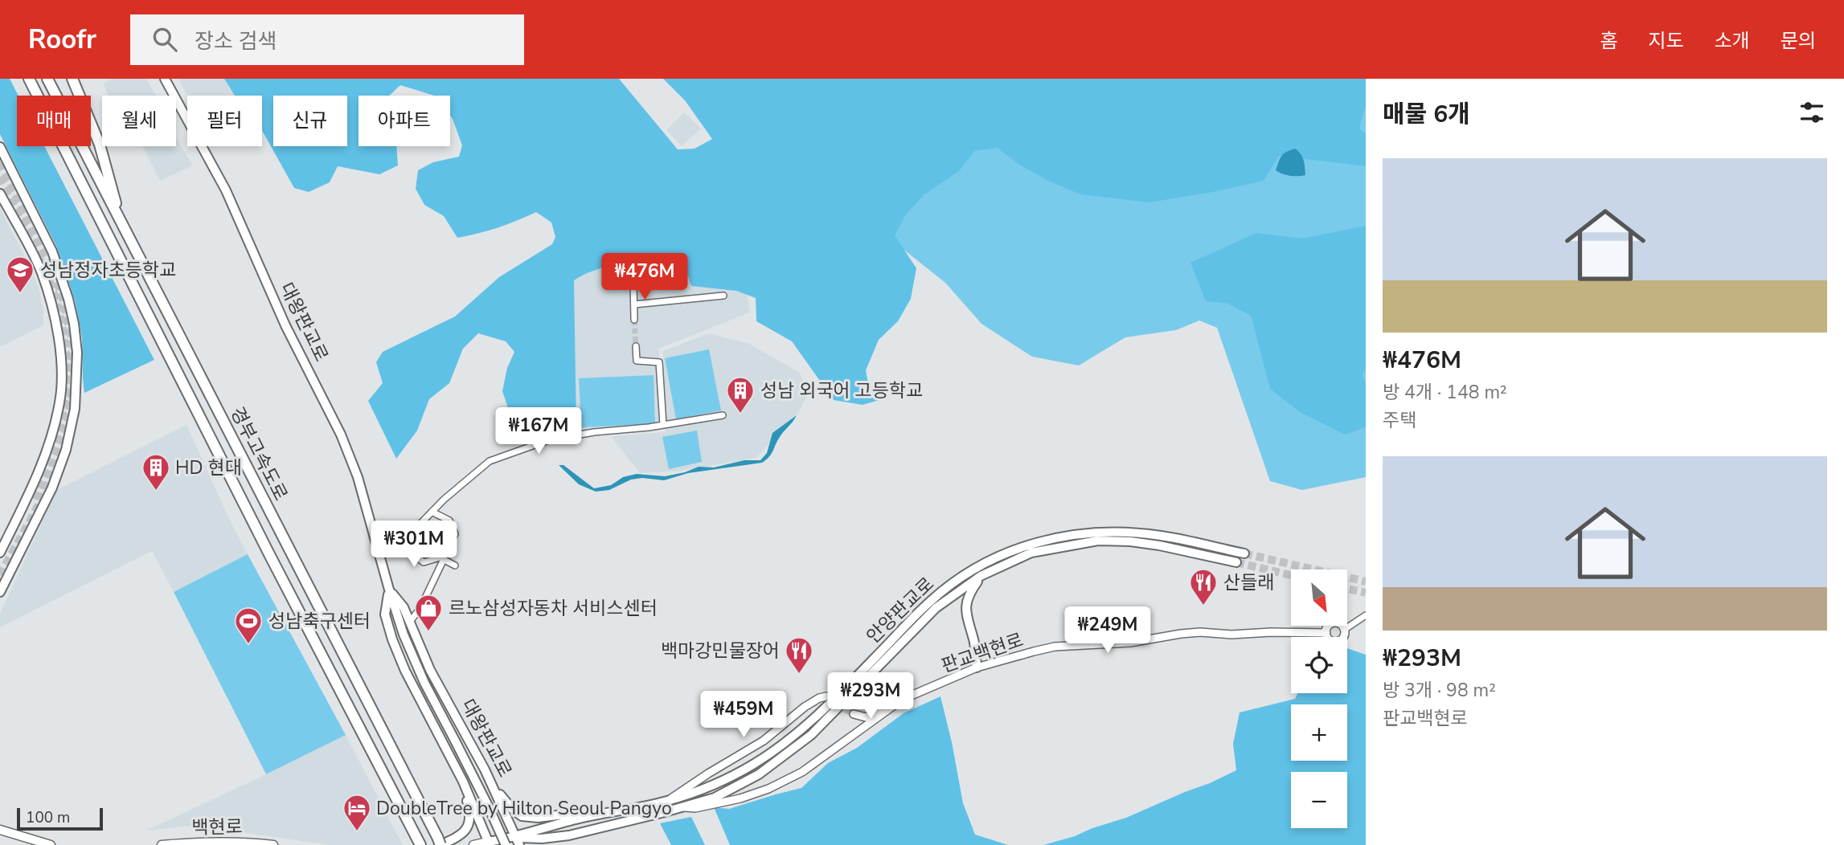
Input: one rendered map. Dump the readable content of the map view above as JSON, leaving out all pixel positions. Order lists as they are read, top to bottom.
{
  "streets": {
    "highway": ["경부고속도로"],
    "main road": ["대왕판교로", "안양판교로", "백현로"],
    "street": ["판교백현로"]
  },
  "crossings": [
    ["대왕판교로", "안양판교로"],
    ["안양판교로", "판교백현로"]
  ],
  "places": {
    "school or university": ["성남정자초등학교"],
    "building": ["성남 외국어 고등학교", "HD 현대"],
    "restaurant": ["산들래", "백마강민물장어"],
    "shop": ["르노삼성자동차 서비스센터"],
    "sports": ["성남축구센터"],
    "hotel": ["DoubleTree by Hilton Seoul Pangyo"]
  },
  "scale_bar": "100 m",
  "north": "bottom right",
  "page": {
    "header": "Roofr",
    "search": "장소 검색",
    "nav": [
      "홈",
      "지도",
      "소개",
      "문의"
    ],
    "heading": "매물 6개",
    "chip": [
      "매매",
      "월세",
      "필터",
      "신규",
      "아파트"
    ],
    "list": [
      {
        "name": "₩476M",
        "note": "방 4개 · 148 m² · 주택"
      },
      {
        "name": "₩293M",
        "note": "방 3개 · 98 m² · 판교백현로"
      }
    ],
    "price": [
      "₩476M",
      "₩167M",
      "₩301M",
      "₩249M",
      "₩293M",
      "₩459M"
    ],
    "map_buttons": ["+", "−"],
    "scale": "100 m"
  }
}
